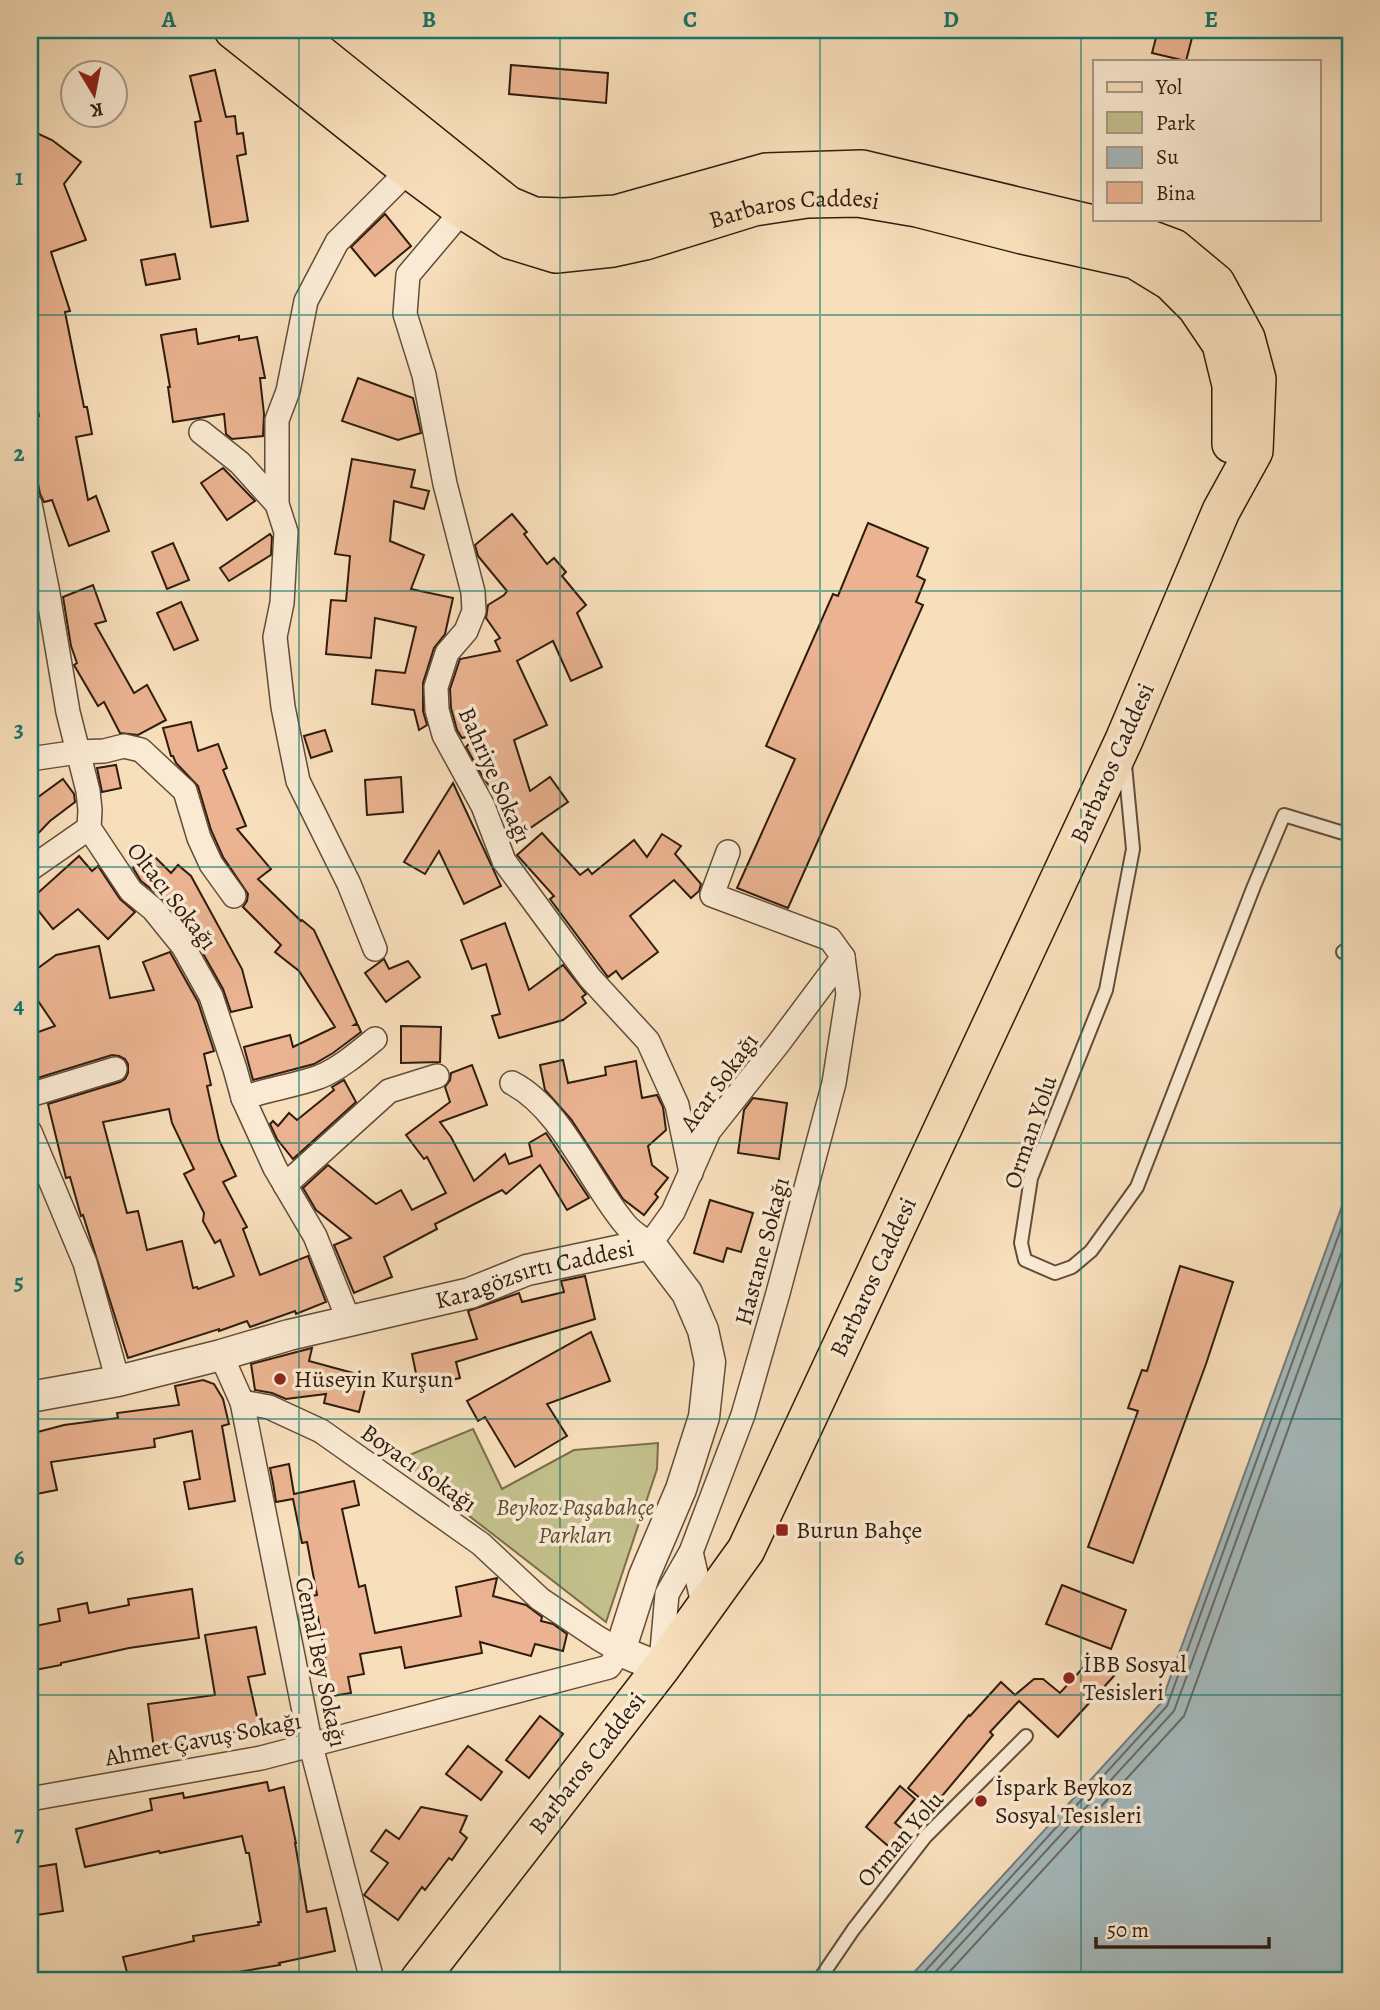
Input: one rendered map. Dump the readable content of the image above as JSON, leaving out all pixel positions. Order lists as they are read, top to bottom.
{
  "streets": {
    "main road": ["Barbaros Caddesi"],
    "street": [
      "Bahriye Sokağı",
      "Oltacı Sokağı",
      "Acar Sokağı",
      "Hastane Sokağı",
      "Karagözsırtı Caddesi",
      "Boyacı Sokağı",
      "Cemal Bey Sokağı",
      "Ahmet Çavuş Sokağı"
    ],
    "lane": ["Orman Yolu"]
  },
  "crossings": [
    ["Barbaros Caddesi", "Bahriye Sokağı"],
    ["Barbaros Caddesi", "Orman Yolu"],
    ["Barbaros Caddesi", "Hastane Sokağı"],
    ["Bahriye Sokağı", "Acar Sokağı"],
    ["Oltacı Sokağı", "Karagözsırtı Caddesi"],
    ["Acar Sokağı", "Hastane Sokağı"],
    ["Acar Sokağı", "Karagözsırtı Caddesi"],
    ["Karagözsırtı Caddesi", "Boyacı Sokağı"],
    ["Karagözsırtı Caddesi", "Cemal Bey Sokağı"],
    ["Karagözsırtı Caddesi", "Ahmet Çavuş Sokağı"],
    ["Boyacı Sokağı", "Cemal Bey Sokağı"],
    ["Boyacı Sokağı", "Ahmet Çavuş Sokağı"],
    ["Cemal Bey Sokağı", "Ahmet Çavuş Sokağı"]
  ],
  "parks": ["Beykoz Paşabahçe Parkları"],
  "places": {
    "other": ["Hüseyin Kurşun", "İBB Sosyal Tesisleri", "İspark Beykoz Sosyal Tesisleri"],
    "transit": ["Burun Bahçe"]
  },
  "legend": [
    "Yol",
    "Park",
    "Su",
    "Bina"
  ],
  "scale_bar": "50 m",
  "north": "bottom",
  "grid": {
    "columns": [
      "A",
      "B",
      "C",
      "D",
      "E"
    ],
    "rows": [
      "1",
      "2",
      "3",
      "4",
      "5",
      "6",
      "7"
    ]
  }
}
